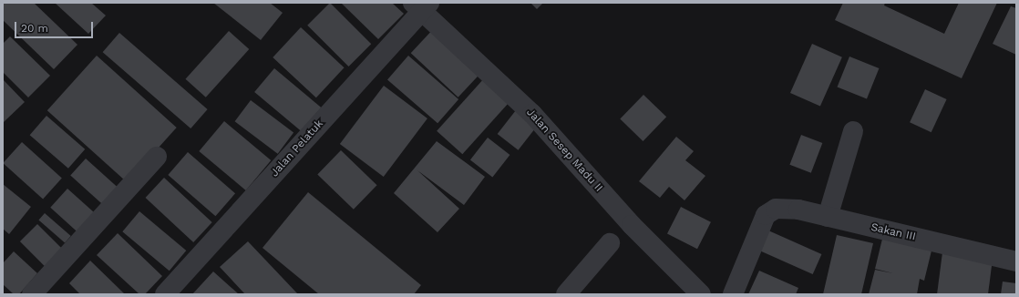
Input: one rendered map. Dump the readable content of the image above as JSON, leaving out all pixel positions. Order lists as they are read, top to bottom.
{
  "streets": {
    "street": ["Jalan Pelatuk", "Jalan Sesep Madu II", "Sakan III"]
  },
  "crossings": [
    ["Jalan Pelatuk", "Jalan Sesep Madu II"]
  ],
  "scale_bar": "20 m"
}
